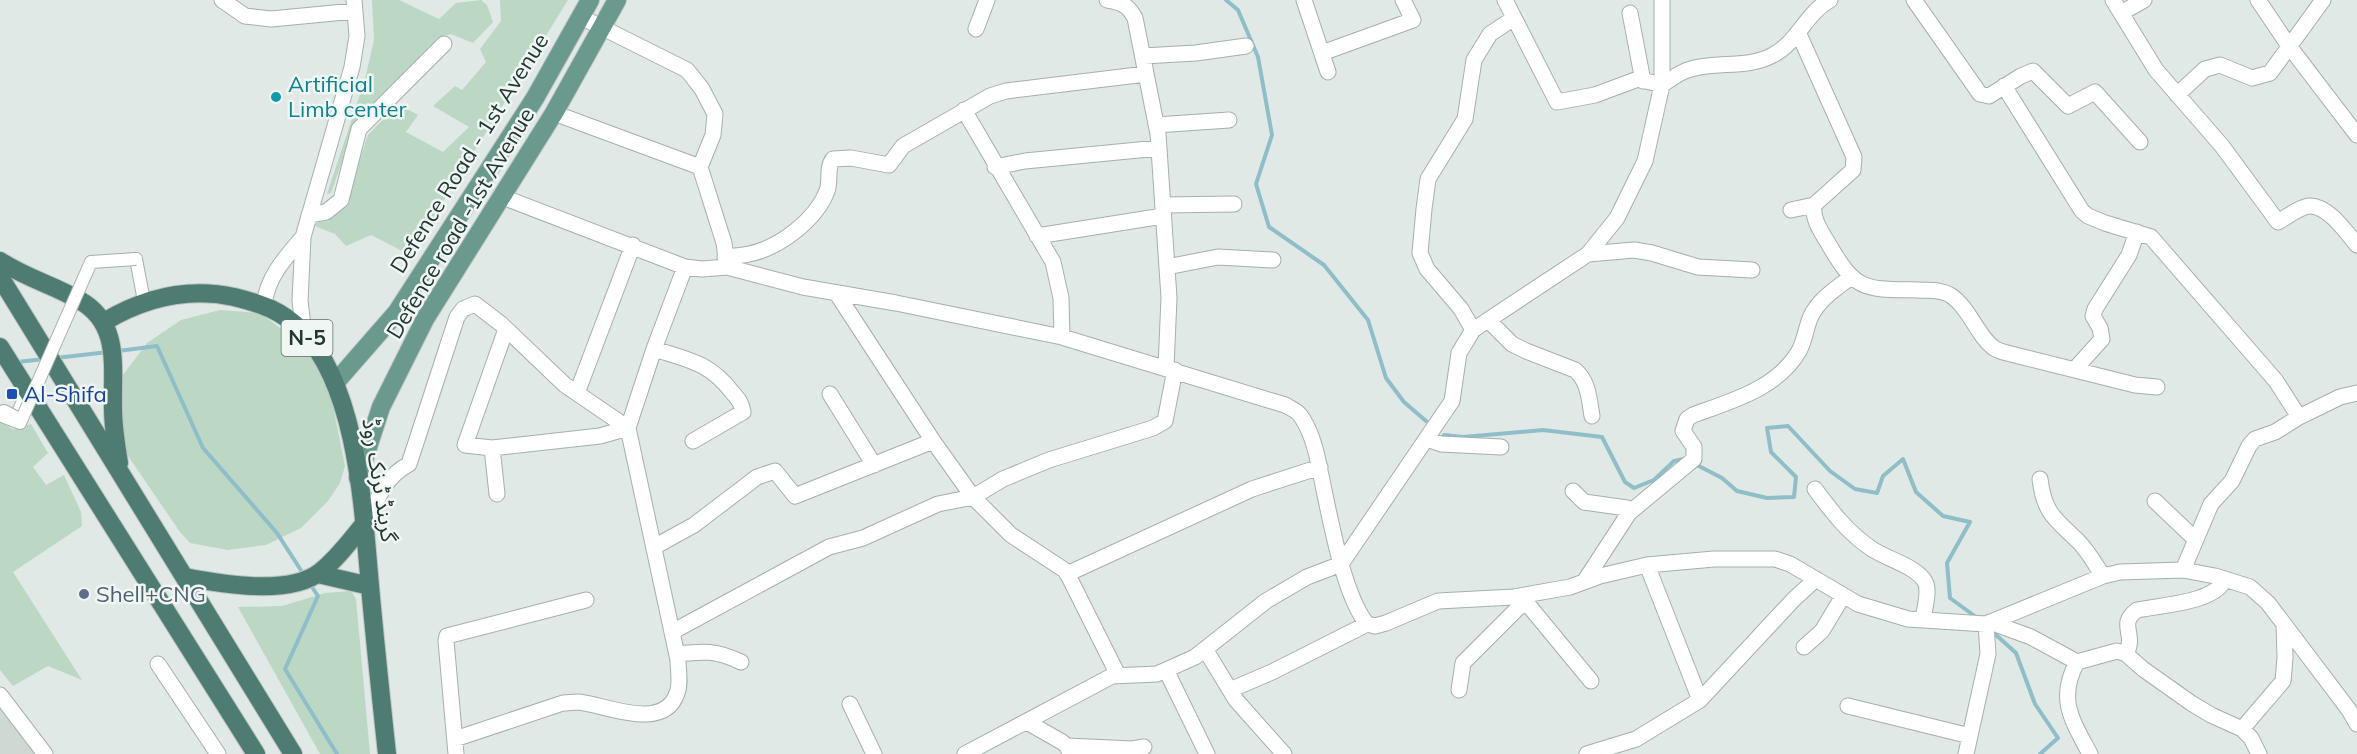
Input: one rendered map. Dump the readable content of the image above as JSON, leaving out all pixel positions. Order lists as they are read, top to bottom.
{
  "streets": {
    "highway": ["N-5", "گرینڈ ٹرنک روڈ"],
    "main road": ["Defence Road - 1st Avenue", "Defence road -1st Avenue"]
  },
  "crossings": [
    ["Defence Road - 1st Avenue", "گرینڈ ٹرنک روڈ"],
    ["Defence road -1st Avenue", "گرینڈ ٹرنک روڈ"]
  ],
  "places": {
    "other": ["Artificial Limb center", "Shell+CNG"],
    "transit": ["Al-Shifa"]
  }
}
